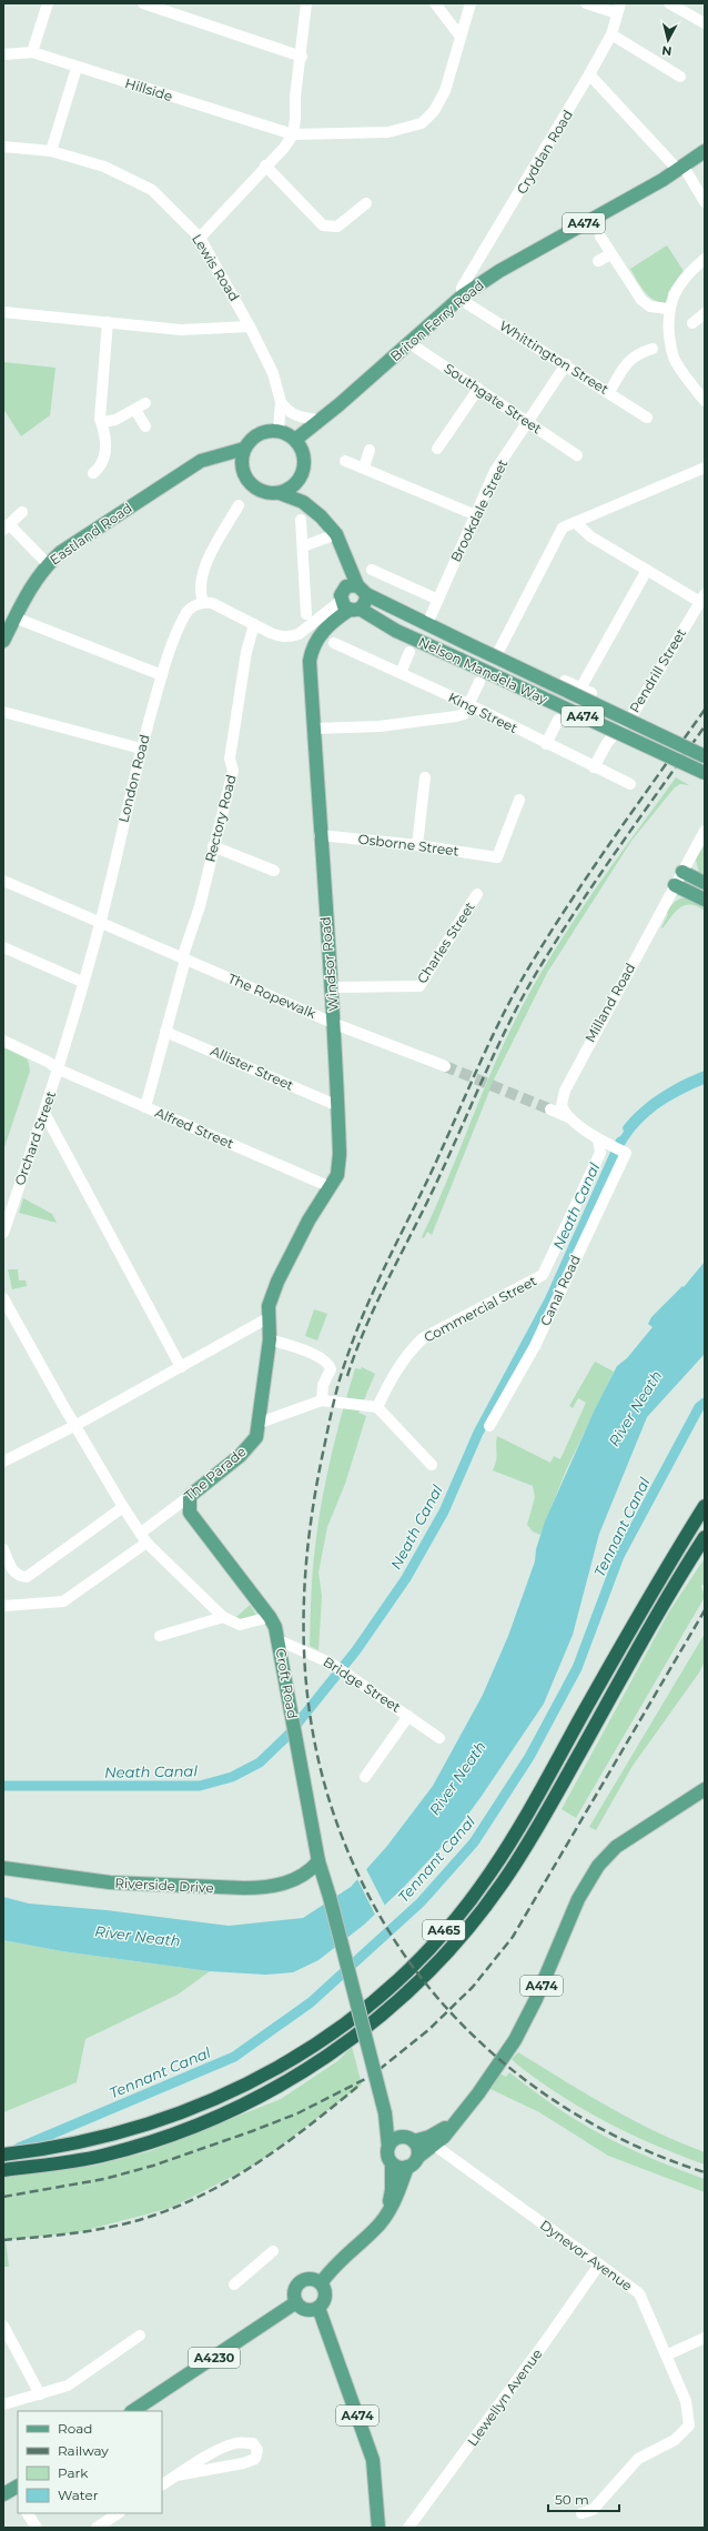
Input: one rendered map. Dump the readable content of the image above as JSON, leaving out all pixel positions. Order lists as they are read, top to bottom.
{
  "streets": {
    "highway": ["A465"],
    "main road": [
      "A474",
      "Briton Ferry Road",
      "Eastland Road",
      "Nelson Mandela Way",
      "Windsor Road",
      "The Parade",
      "Croft Road",
      "Riverside Drive",
      "A4230"
    ],
    "street": [
      "Hillside",
      "Cryddan Road",
      "Lewis Road",
      "Whittington Street",
      "Southgate Street",
      "Brookdale Street",
      "Pendrill Street",
      "King Street",
      "London Road",
      "Rectory Road",
      "Osborne Street",
      "Charles Street",
      "The Ropewalk",
      "Milland Road",
      "Allister Street",
      "Alfred Street",
      "Orchard Street",
      "Canal Road",
      "Commercial Street",
      "Bridge Street",
      "Dynevor Avenue",
      "Llewellyn Avenue"
    ]
  },
  "crossings": [
    ["Cryddan Road", "Briton Ferry Road"],
    ["Cryddan Road", "Whittington Street"],
    ["A474", "Dynevor Avenue"],
    ["A474", "A4230"],
    ["Lewis Road", "Briton Ferry Road"],
    ["Lewis Road", "Eastland Road"],
    ["Briton Ferry Road", "Whittington Street"],
    ["Briton Ferry Road", "Southgate Street"],
    ["Briton Ferry Road", "Eastland Road"],
    ["Whittington Street", "Brookdale Street"],
    ["Southgate Street", "Brookdale Street"],
    ["Nelson Mandela Way", "Windsor Road"],
    ["Pendrill Street", "King Street"],
    ["London Road", "The Ropewalk"],
    ["London Road", "Alfred Street"],
    ["London Road", "Orchard Street"],
    ["Rectory Road", "The Ropewalk"],
    ["Rectory Road", "Allister Street"],
    ["Rectory Road", "Alfred Street"],
    ["Osborne Street", "Windsor Road"],
    ["Charles Street", "Windsor Road"],
    ["Windsor Road", "The Ropewalk"],
    ["Windsor Road", "Allister Street"],
    ["Windsor Road", "Alfred Street"],
    ["Windsor Road", "The Parade"],
    ["Alfred Street", "Orchard Street"],
    ["Canal Road", "Commercial Street"],
    ["The Parade", "Croft Road"],
    ["Croft Road", "Bridge Street"],
    ["Croft Road", "Riverside Drive"],
    ["Dynevor Avenue", "Llewellyn Avenue"]
  ],
  "water": ["Neath Canal", "River Neath", "Tennant Canal"],
  "legend": [
    "Road",
    "Railway",
    "Park",
    "Water"
  ],
  "scale_bar": "50 m",
  "north": "bottom"
}
